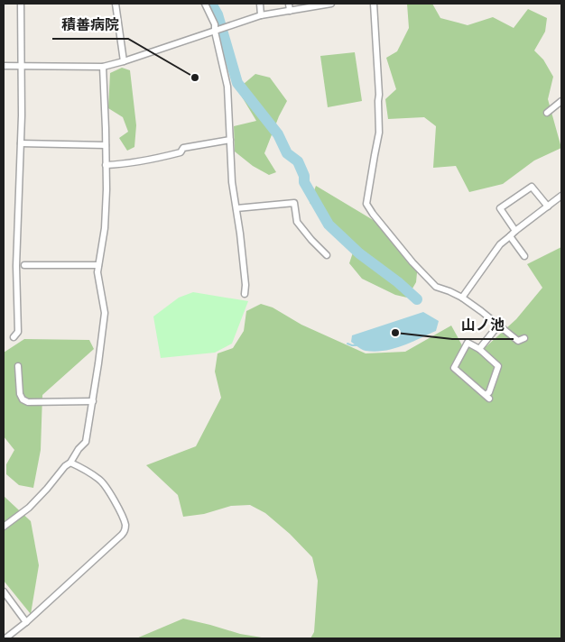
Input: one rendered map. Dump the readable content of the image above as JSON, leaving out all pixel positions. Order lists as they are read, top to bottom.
{
  "places": ["積善病院", "山ノ池"]
}
